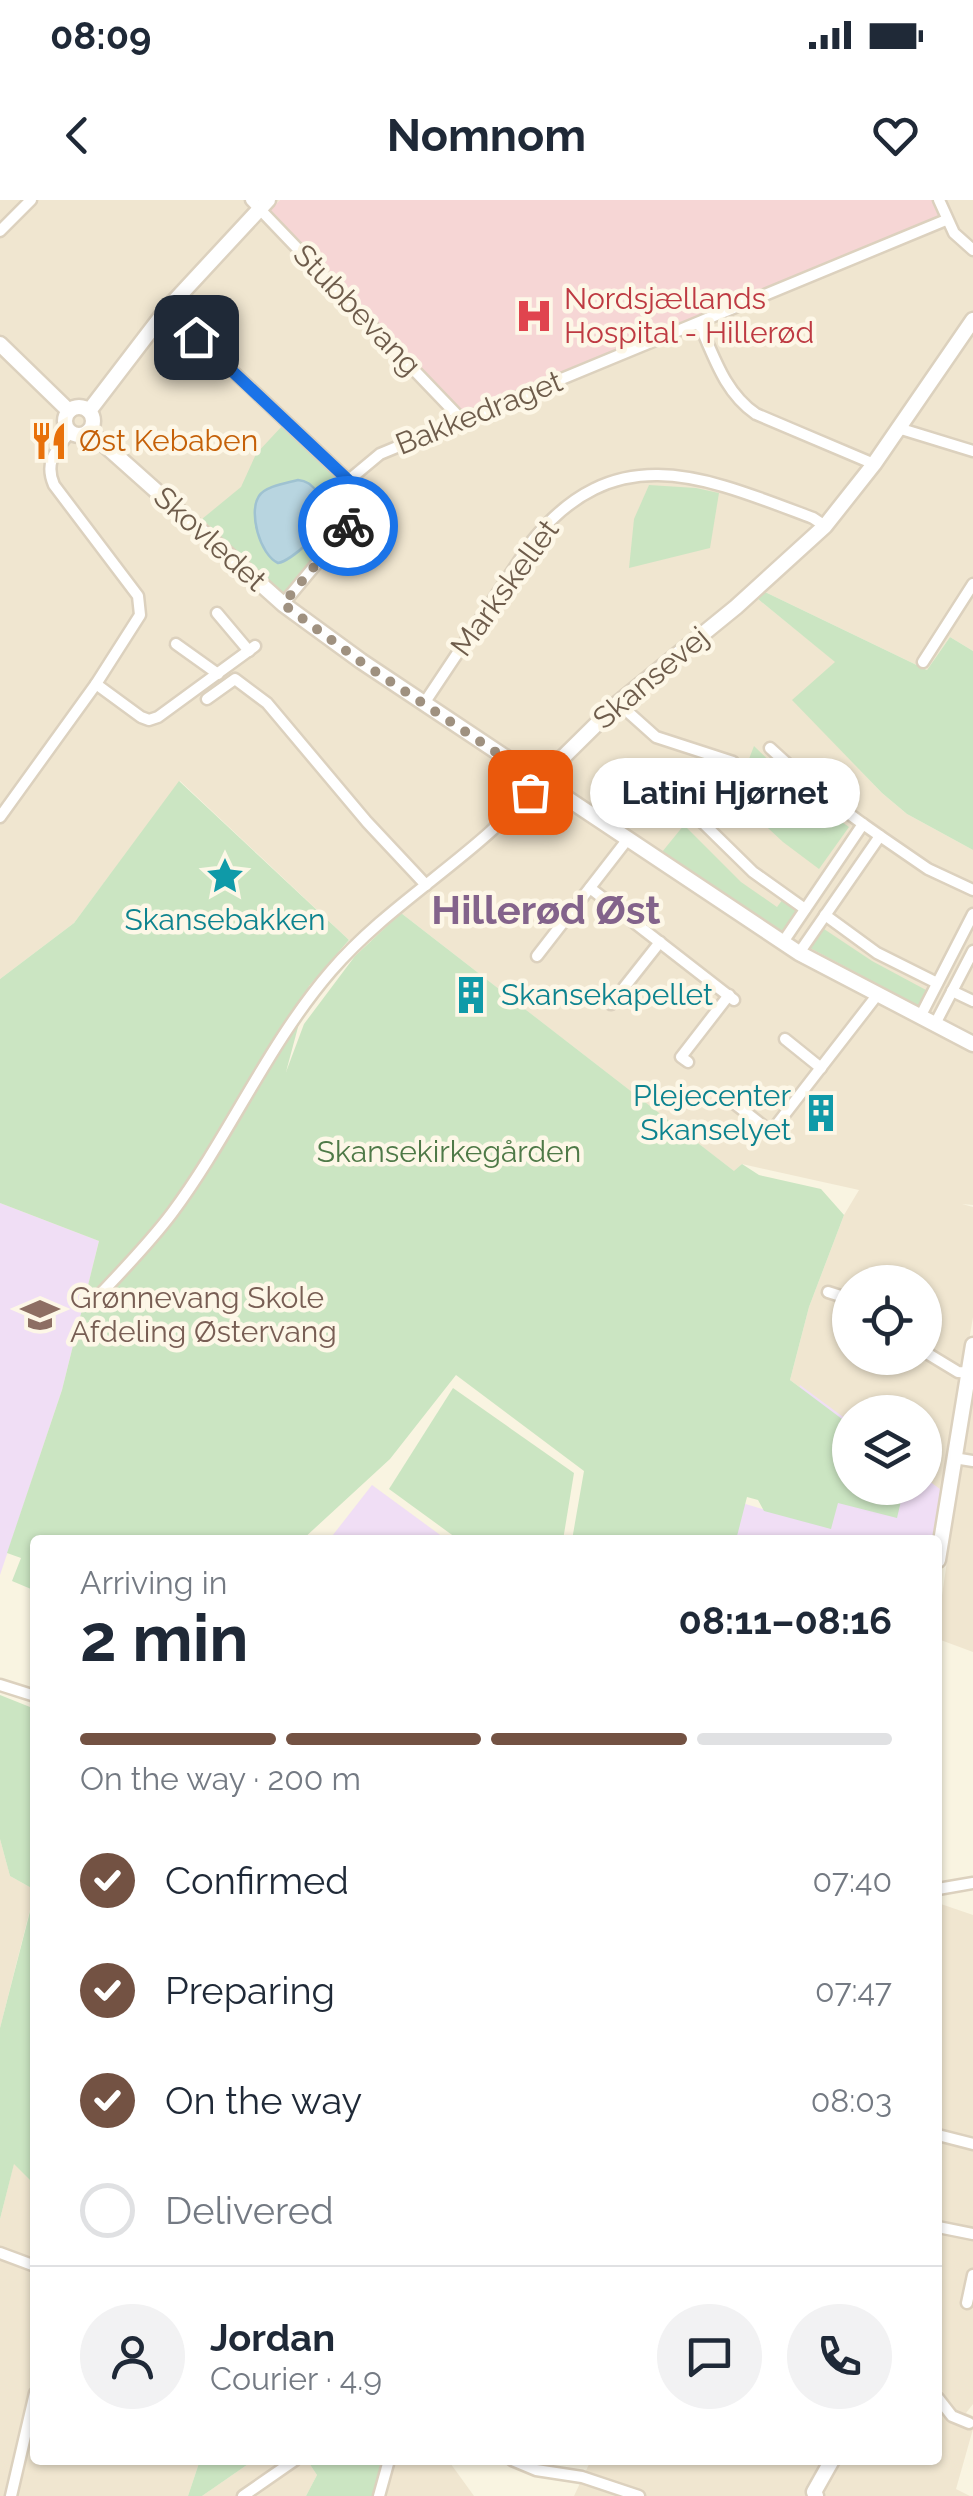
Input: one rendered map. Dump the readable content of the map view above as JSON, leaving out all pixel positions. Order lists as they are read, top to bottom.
{
  "streets": {
    "street": [
      "Stubbevang",
      "Bakkedraget",
      "Skovledet",
      "Markskellet",
      "Skansevej"
    ]
  },
  "crossings": [
    ["Stubbevang", "Bakkedraget"],
    ["Skovledet", "Markskellet"],
    ["Skovledet", "Skansevej"],
    ["Markskellet", "Skansevej"]
  ],
  "districts": ["Hillerød Øst"],
  "parks": ["Skansekirkegården"],
  "places": {
    "hospital": ["Nordsjællands Hospital - Hillerød"],
    "restaurant": ["Øst Kebaben"],
    "other": ["Latini Hjørnet"],
    "place": ["Skansebakken"],
    "building": ["Skansekapellet", "Plejecenter Skanselyet"],
    "school or university": ["Grønnevang Skole Afdeling Østervang"]
  },
  "page": {
    "status": "08:09",
    "header": "Nomnom",
    "bubble": "Latini Hjørnet",
    "heading": ["2 min", "Arriving in", "08:11–08:16"],
    "panel": ["Jordan", "Courier · 4.9"],
    "bar": "On the way · 200 m",
    "list": [
      ["Confirmed", "07:40"],
      ["Preparing", "07:47"],
      ["On the way", "08:03"],
      "Delivered"
    ]
  }
}
